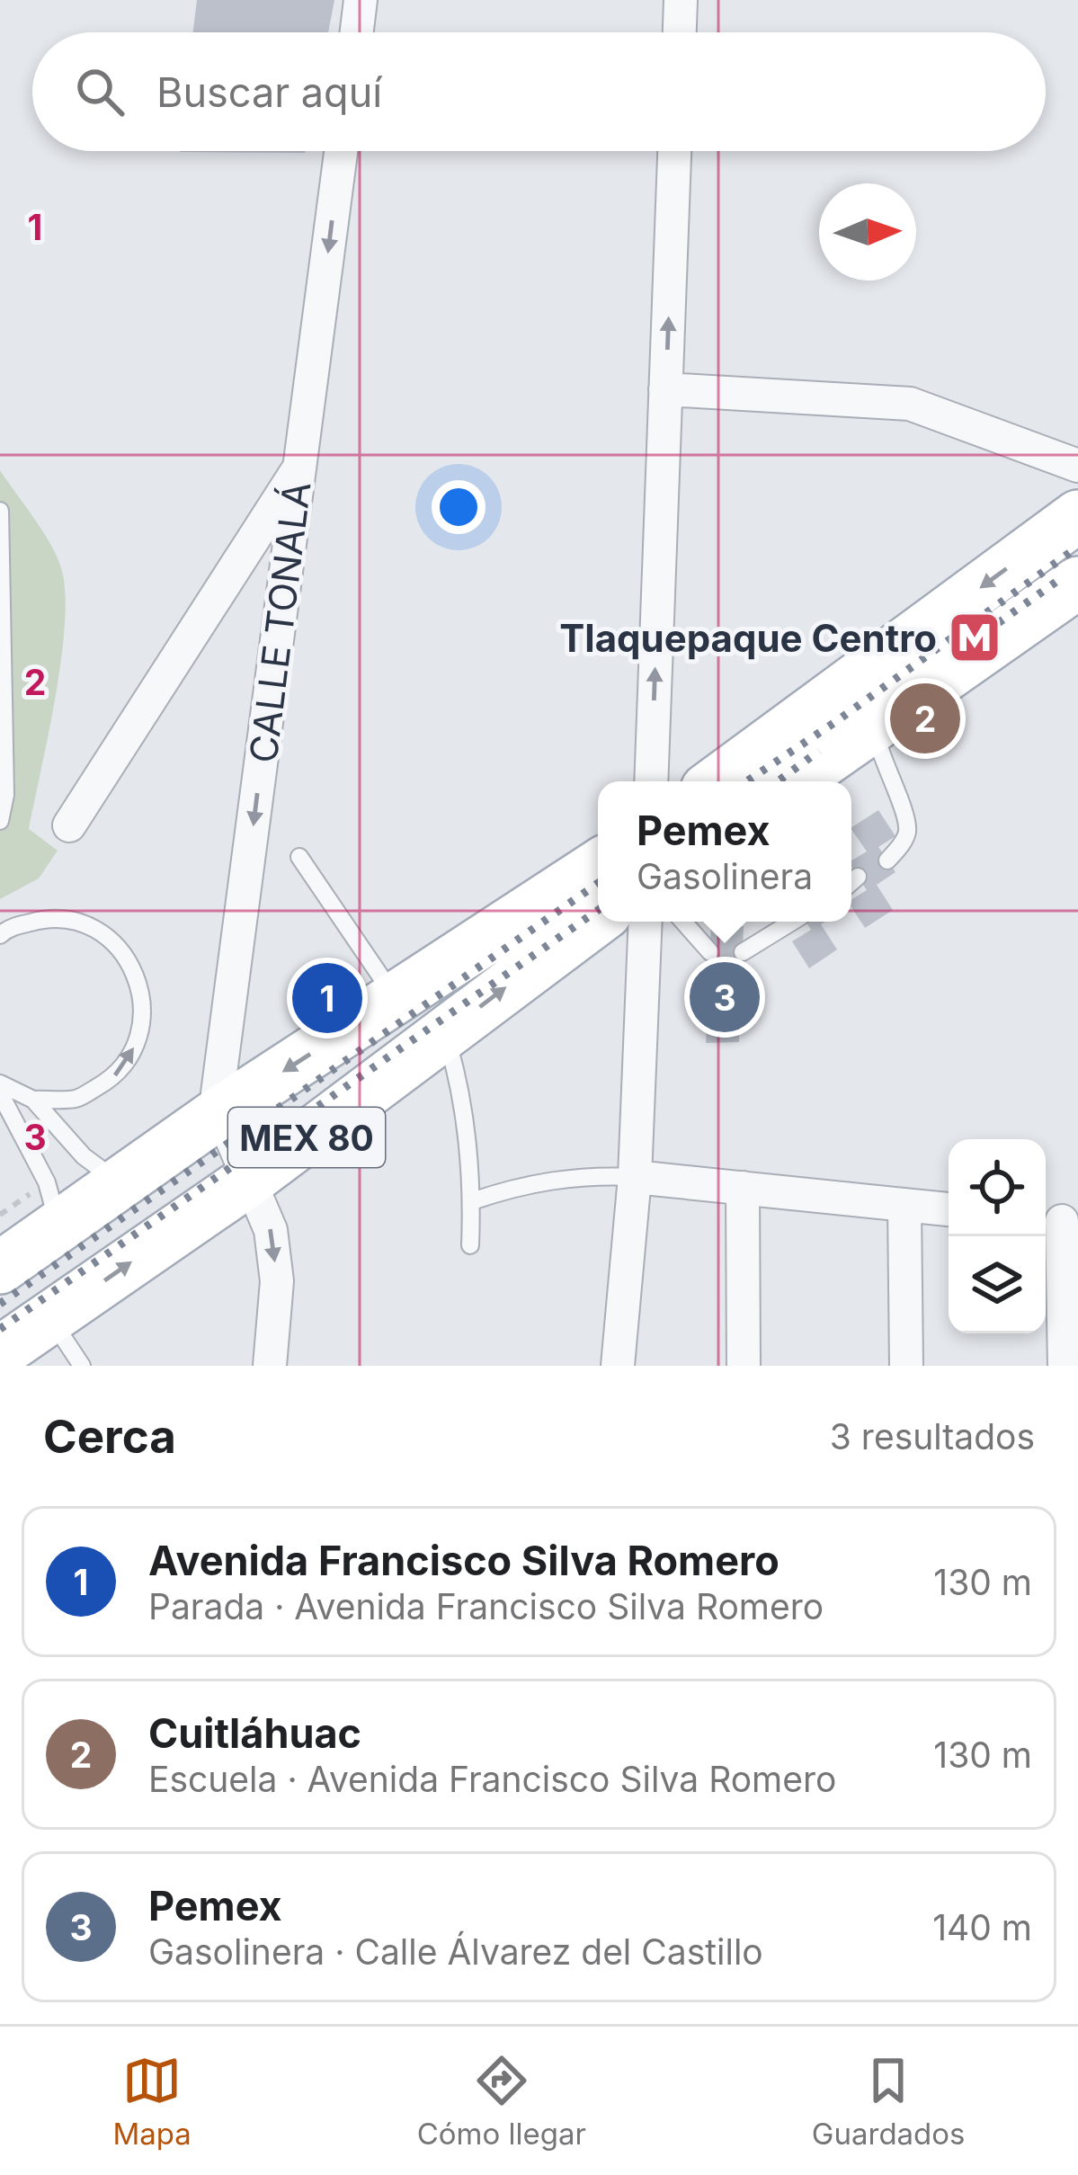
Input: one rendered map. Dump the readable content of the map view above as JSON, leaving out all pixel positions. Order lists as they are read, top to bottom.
{
  "streets": {
    "main road": ["MEX 80"],
    "street": ["CALLE TONALÁ"]
  },
  "crossings": [
    ["CALLE TONALÁ", "MEX 80"]
  ],
  "places": {
    "metro station": ["Tlaquepaque Centro"]
  },
  "north": "right",
  "page": {
    "search": "Buscar aquí",
    "pins": ["2", "3", "1"],
    "popup": ["Pemex", "Gasolinera"],
    "heading": ["Cerca", "3 resultados"],
    "list": [
      {
        "mark": "1",
        "name": "Avenida Francisco Silva Romero",
        "note": "Parada · Avenida Francisco Silva Romero",
        "value": "130 m"
      },
      {
        "mark": "2",
        "name": "Cuitláhuac",
        "note": "Escuela · Avenida Francisco Silva Romero",
        "value": "130 m"
      },
      {
        "mark": "3",
        "name": "Pemex",
        "note": "Gasolinera · Calle Álvarez del Castillo",
        "value": "140 m"
      }
    ],
    "nav": ["Mapa", "Cómo llegar", "Guardados"]
  },
  "grid": {
    "rows": ["1", "2", "3"]
  }
}
